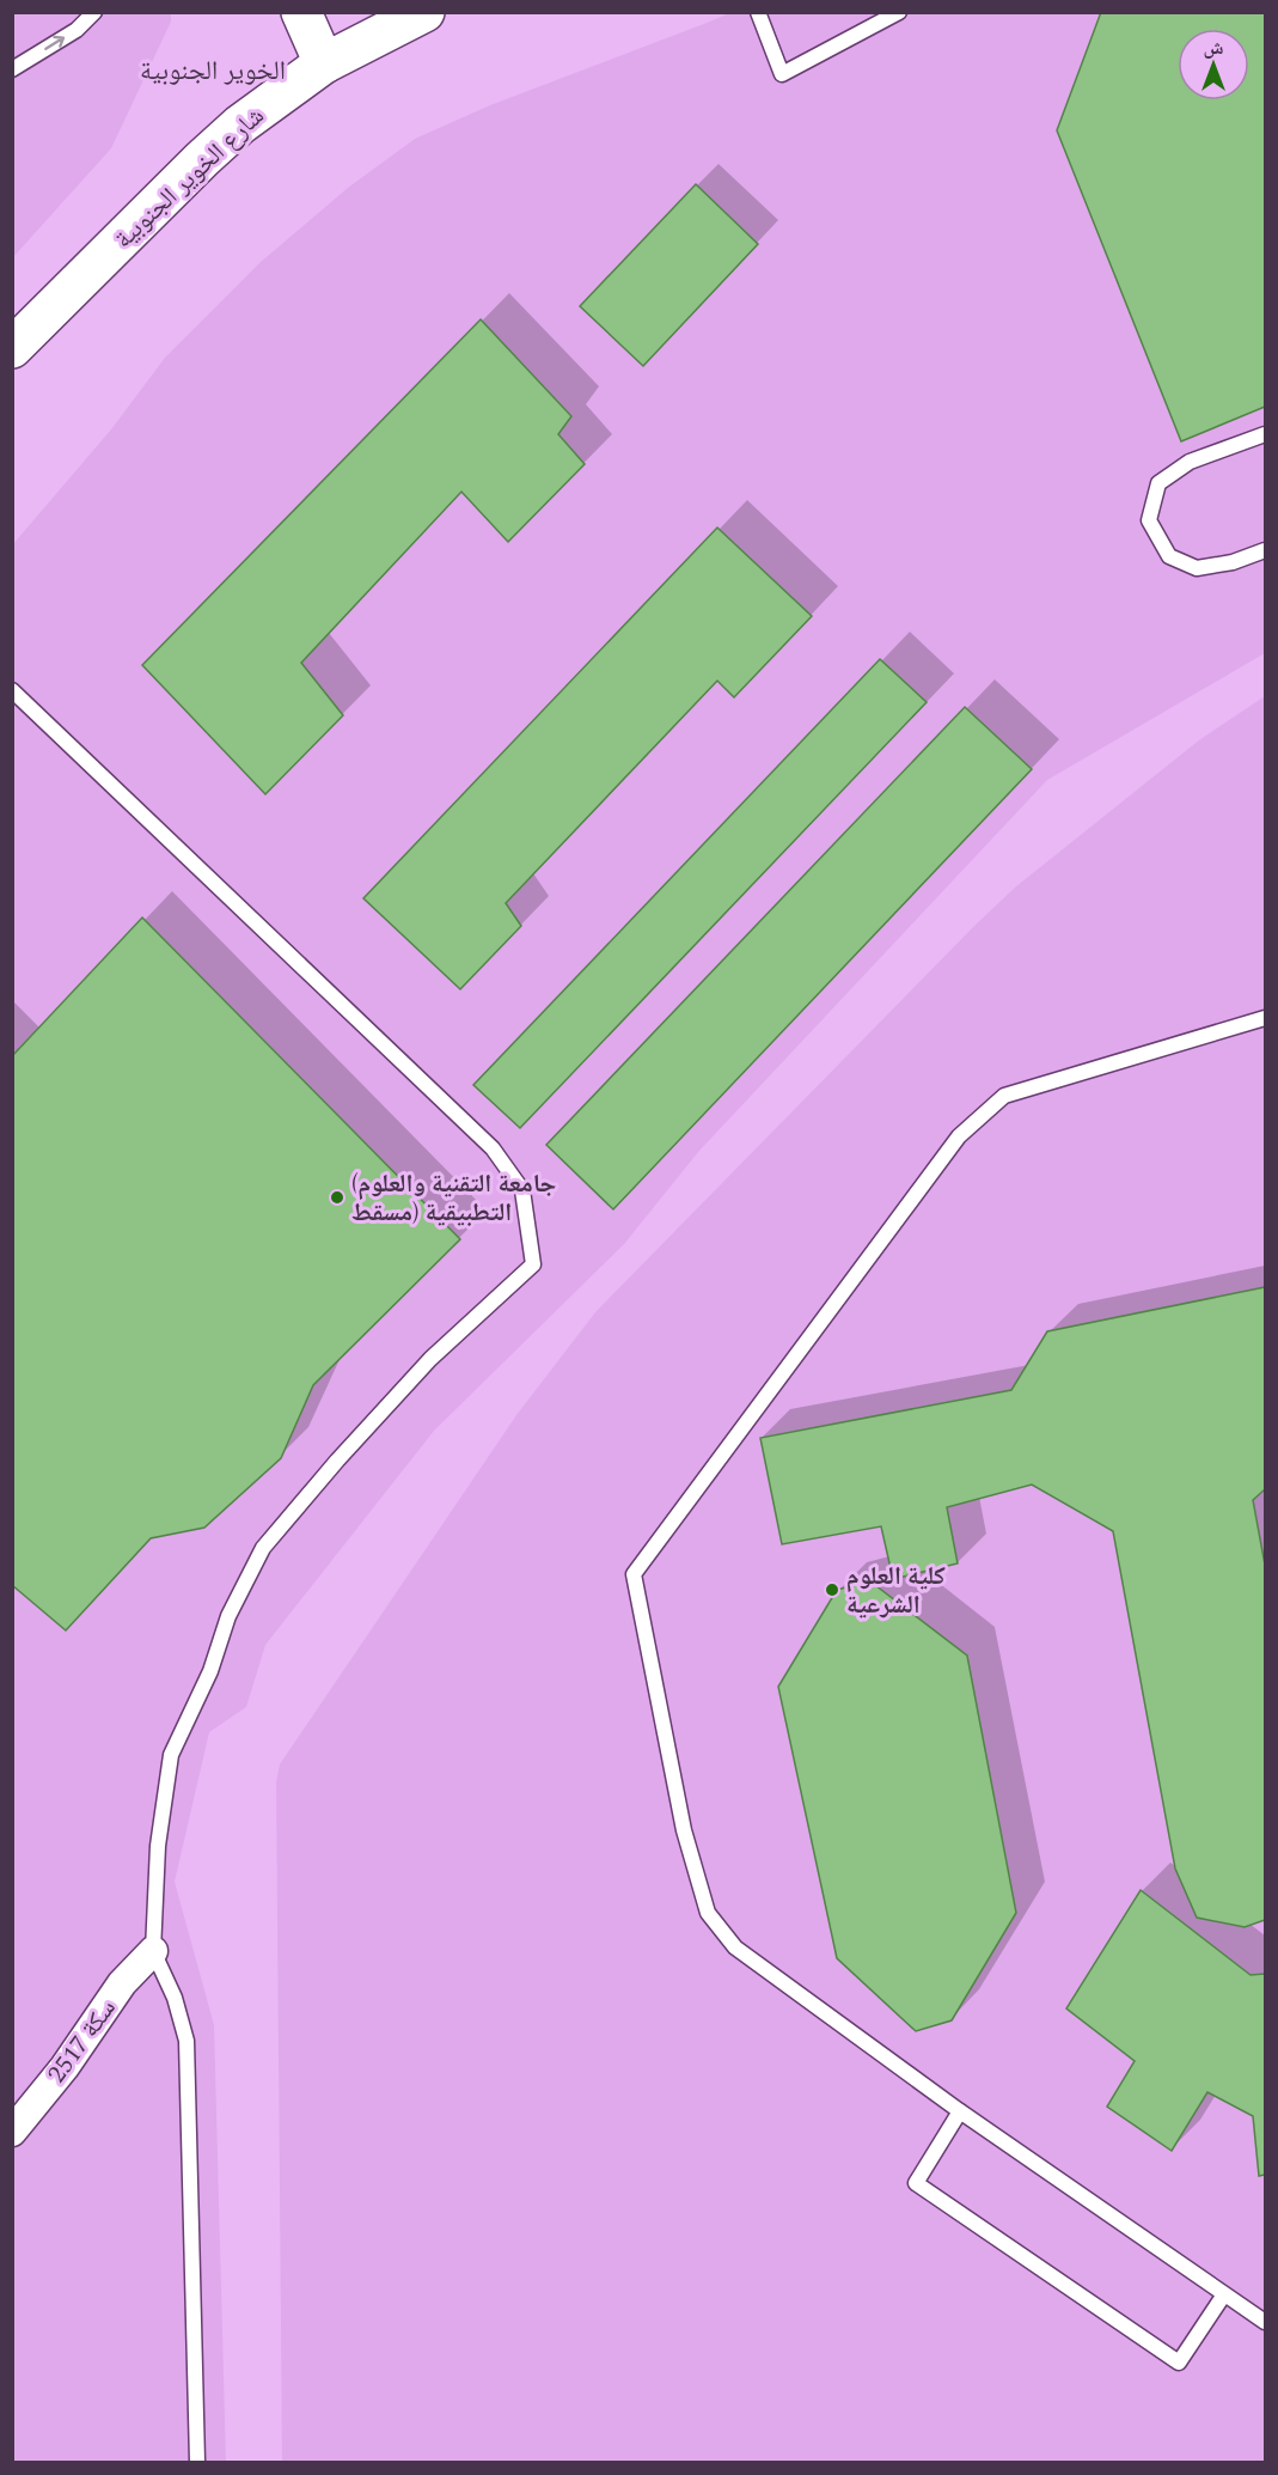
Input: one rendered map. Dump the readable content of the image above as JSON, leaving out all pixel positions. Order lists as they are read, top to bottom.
{
  "streets": {
    "street": ["شارع الخوير الجنوبية", "2517 سكة"]
  },
  "districts": ["الخوير الجنوبية"],
  "places": ["(جامعة التقنية والعلوم التطبيقية (مسقط", "كلية العلوم الشرعية"],
  "north": "top"
}
